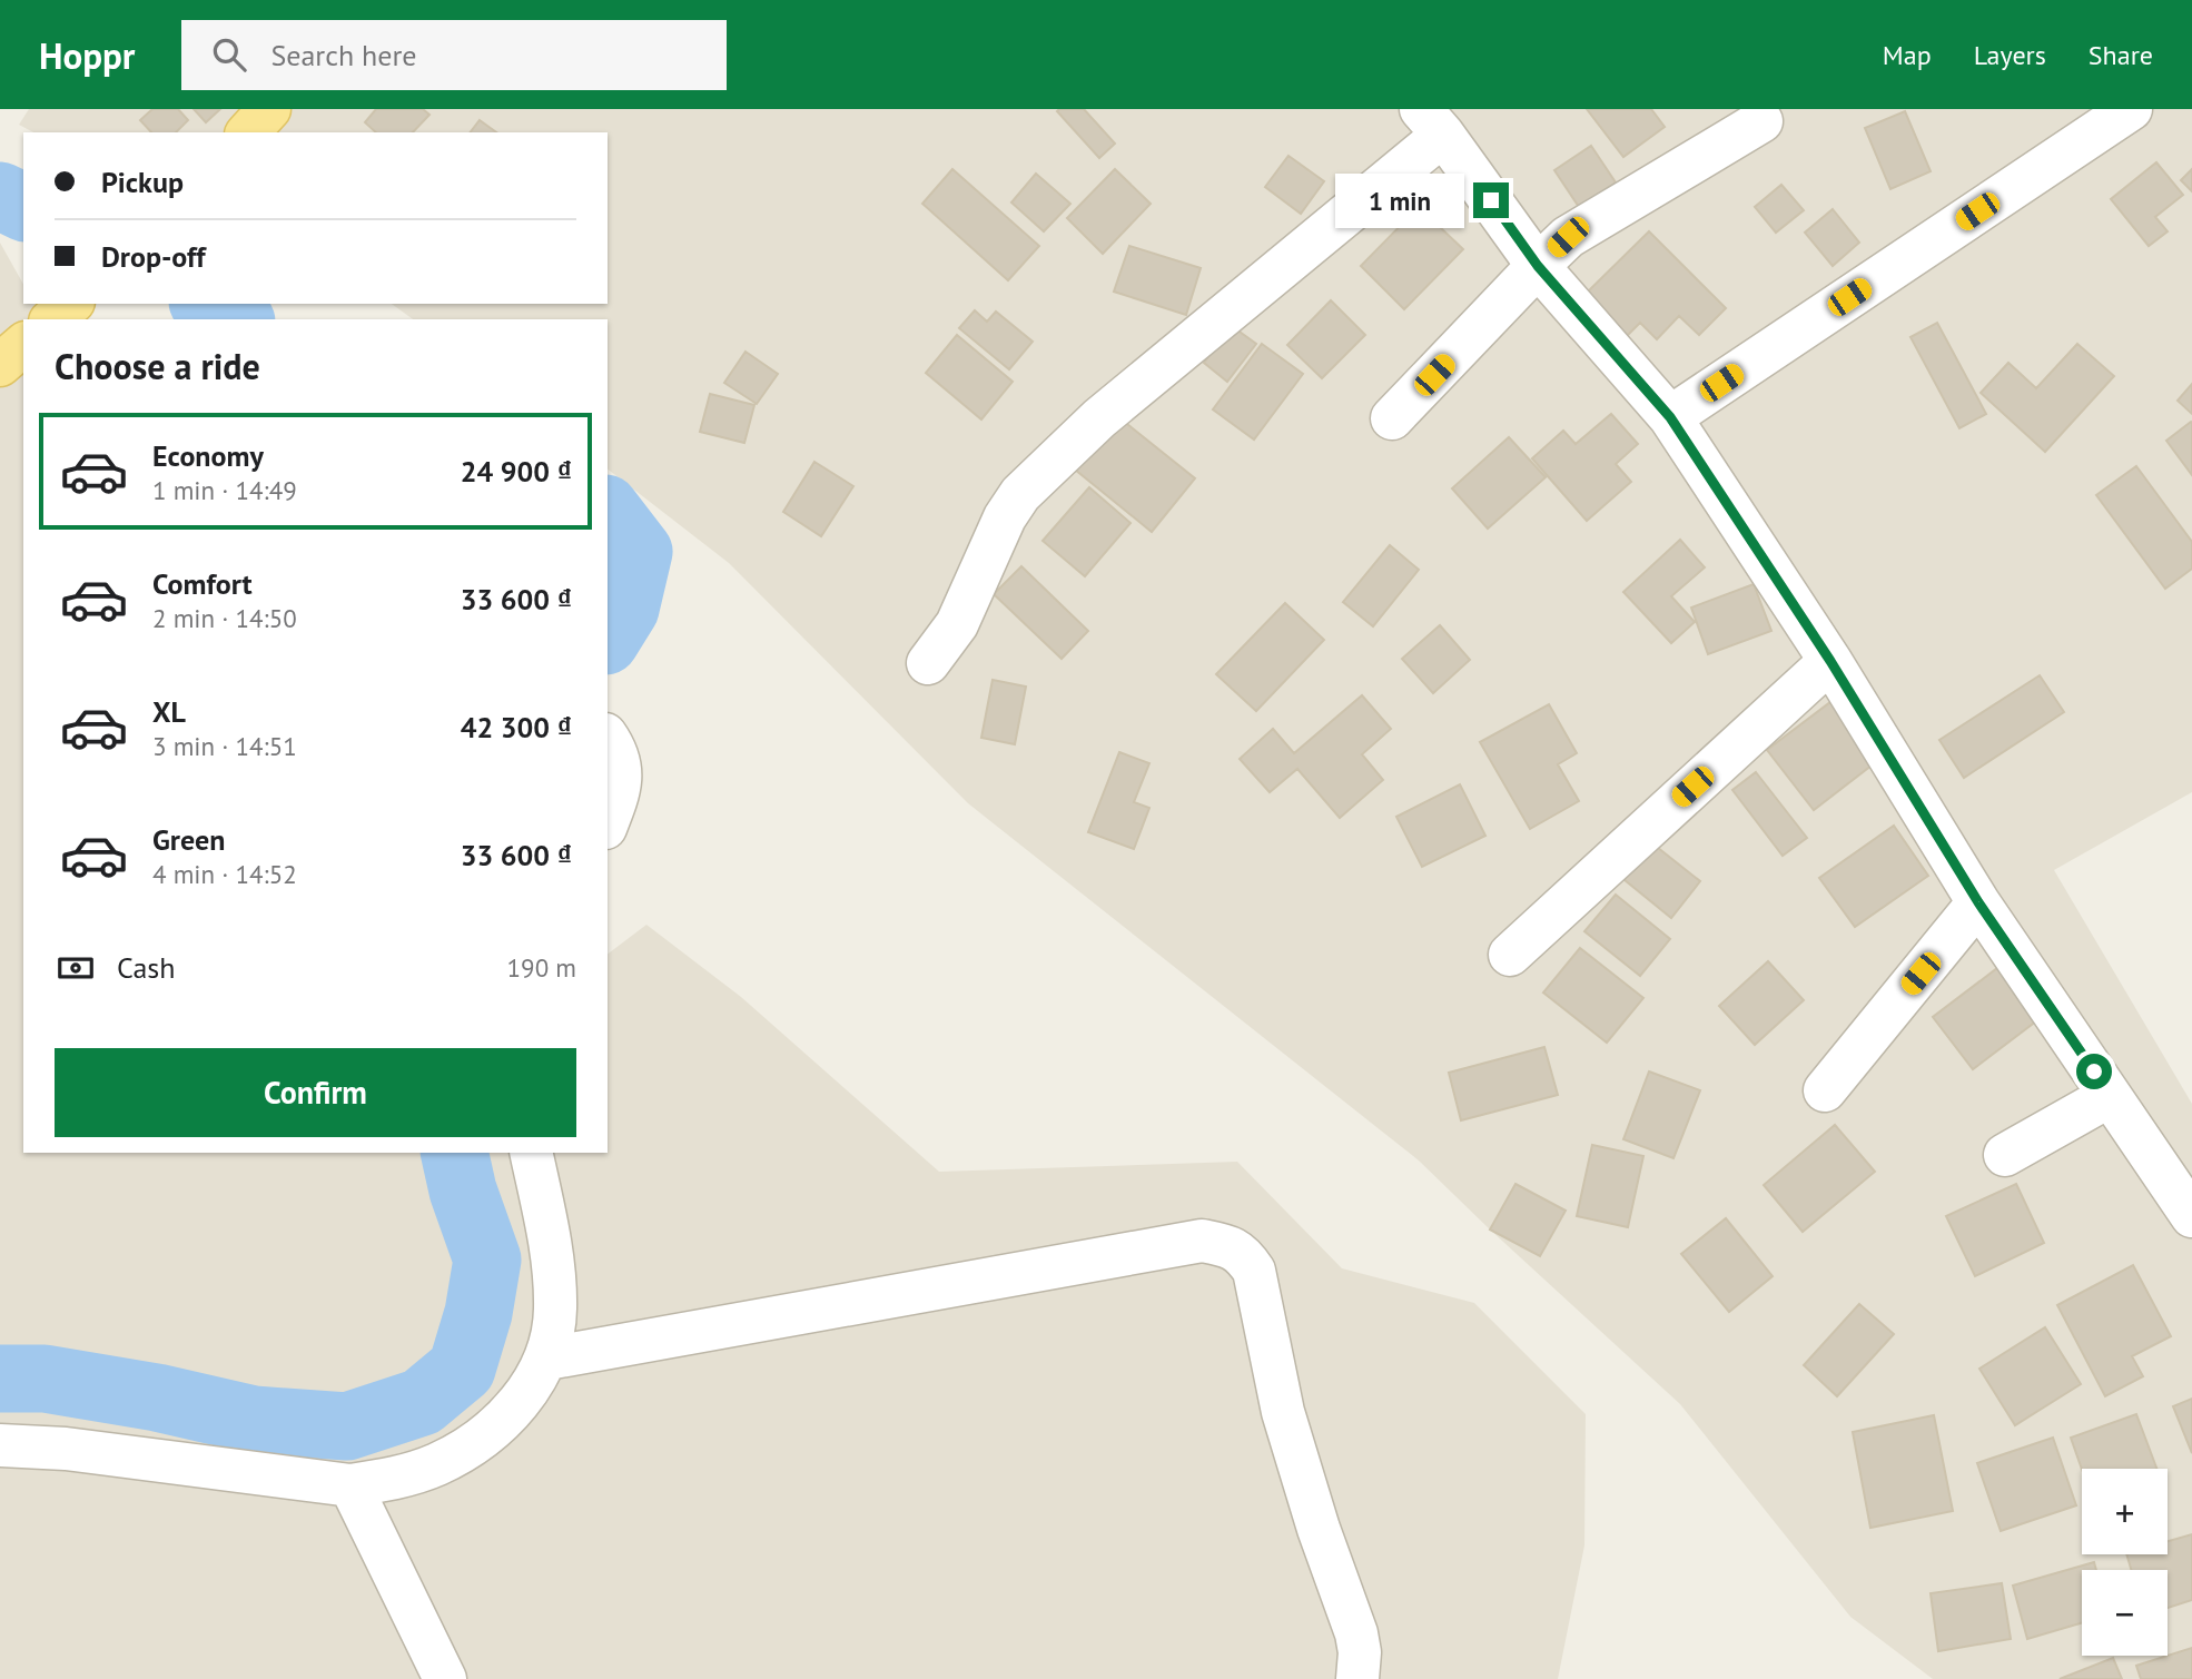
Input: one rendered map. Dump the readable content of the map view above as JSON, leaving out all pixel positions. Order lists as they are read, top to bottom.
{
  "page": {
    "header": "Hoppr",
    "search": "Search here",
    "nav": ["Map", "Layers", "Share"],
    "banner": ["Pickup", "Drop-off"],
    "bubble": "1 min",
    "heading": "Choose a ride",
    "list": [
      {
        "name": "Economy",
        "note": "1 min · 14:49",
        "value": "24 900 ₫"
      },
      {
        "name": "Comfort",
        "note": "2 min · 14:50",
        "value": "33 600 ₫"
      },
      {
        "name": "XL",
        "note": "3 min · 14:51",
        "value": "42 300 ₫"
      },
      {
        "name": "Green",
        "note": "4 min · 14:52",
        "value": "33 600 ₫"
      }
    ],
    "pay": ["Cash", "190 m"],
    "buttons": "Confirm",
    "map_buttons": ["+", "−"]
  }
}
